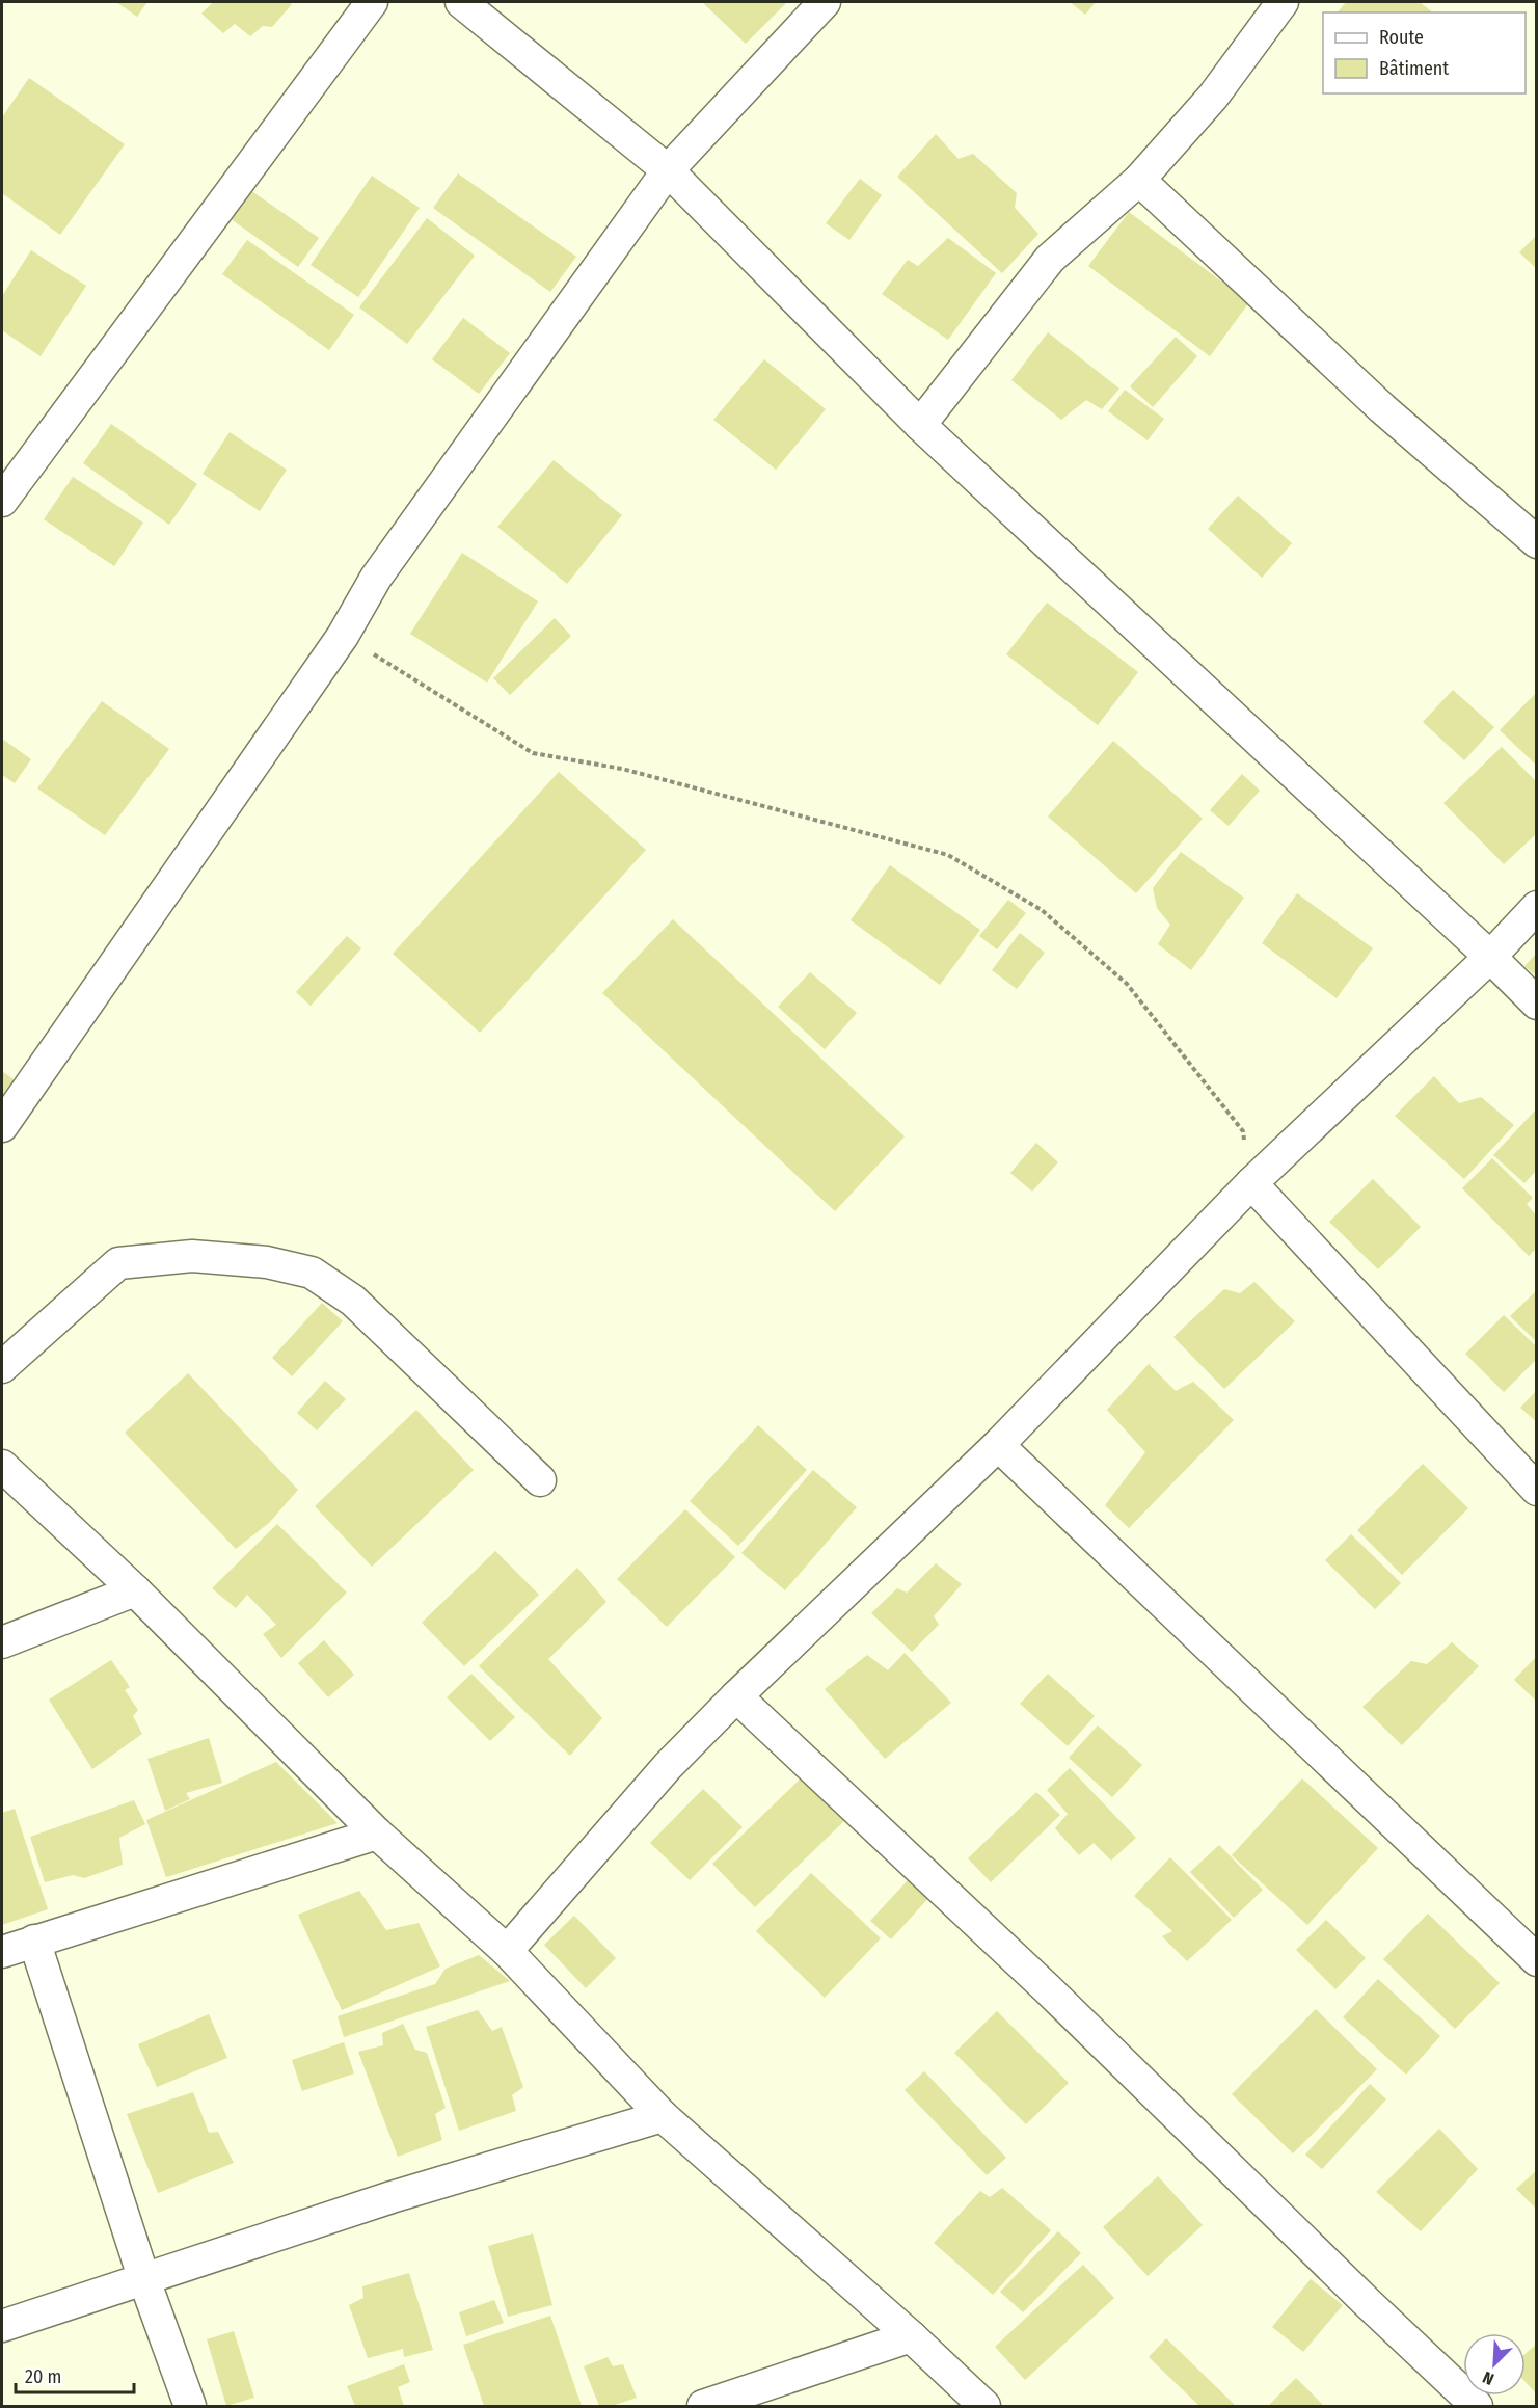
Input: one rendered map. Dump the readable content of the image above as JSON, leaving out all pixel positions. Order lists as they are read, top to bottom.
{
  "legend": ["Route", "Bâtiment"],
  "scale_bar": "20 m",
  "north": "bottom left"
}
